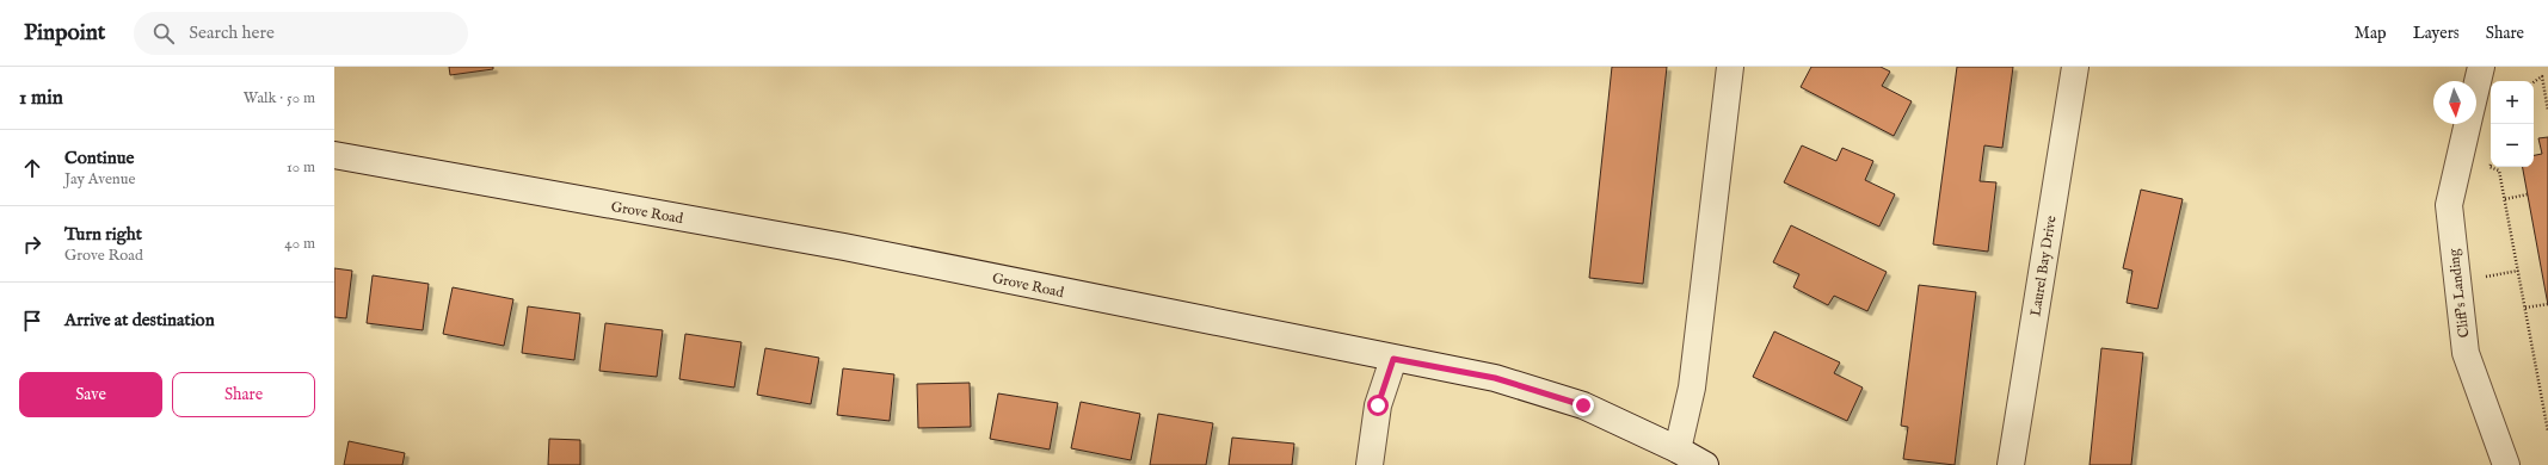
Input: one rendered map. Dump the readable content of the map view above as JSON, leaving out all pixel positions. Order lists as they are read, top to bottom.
{
  "streets": {
    "main road": ["Grove Road", "Laurel Bay Drive", "Cliff's Landing"]
  },
  "north": "bottom",
  "page": {
    "header": "Pinpoint",
    "search": "Search here",
    "nav": ["Map", "Layers", "Share"],
    "heading": ["1 min", "Walk · 50 m"],
    "map_buttons": ["+", "−"],
    "list": [
      ["Continue", "Jay Avenue", "10 m"],
      ["Turn right", "Grove Road", "40 m"],
      "Arrive at destination"
    ],
    "buttons": ["Save", "Share"]
  }
}
